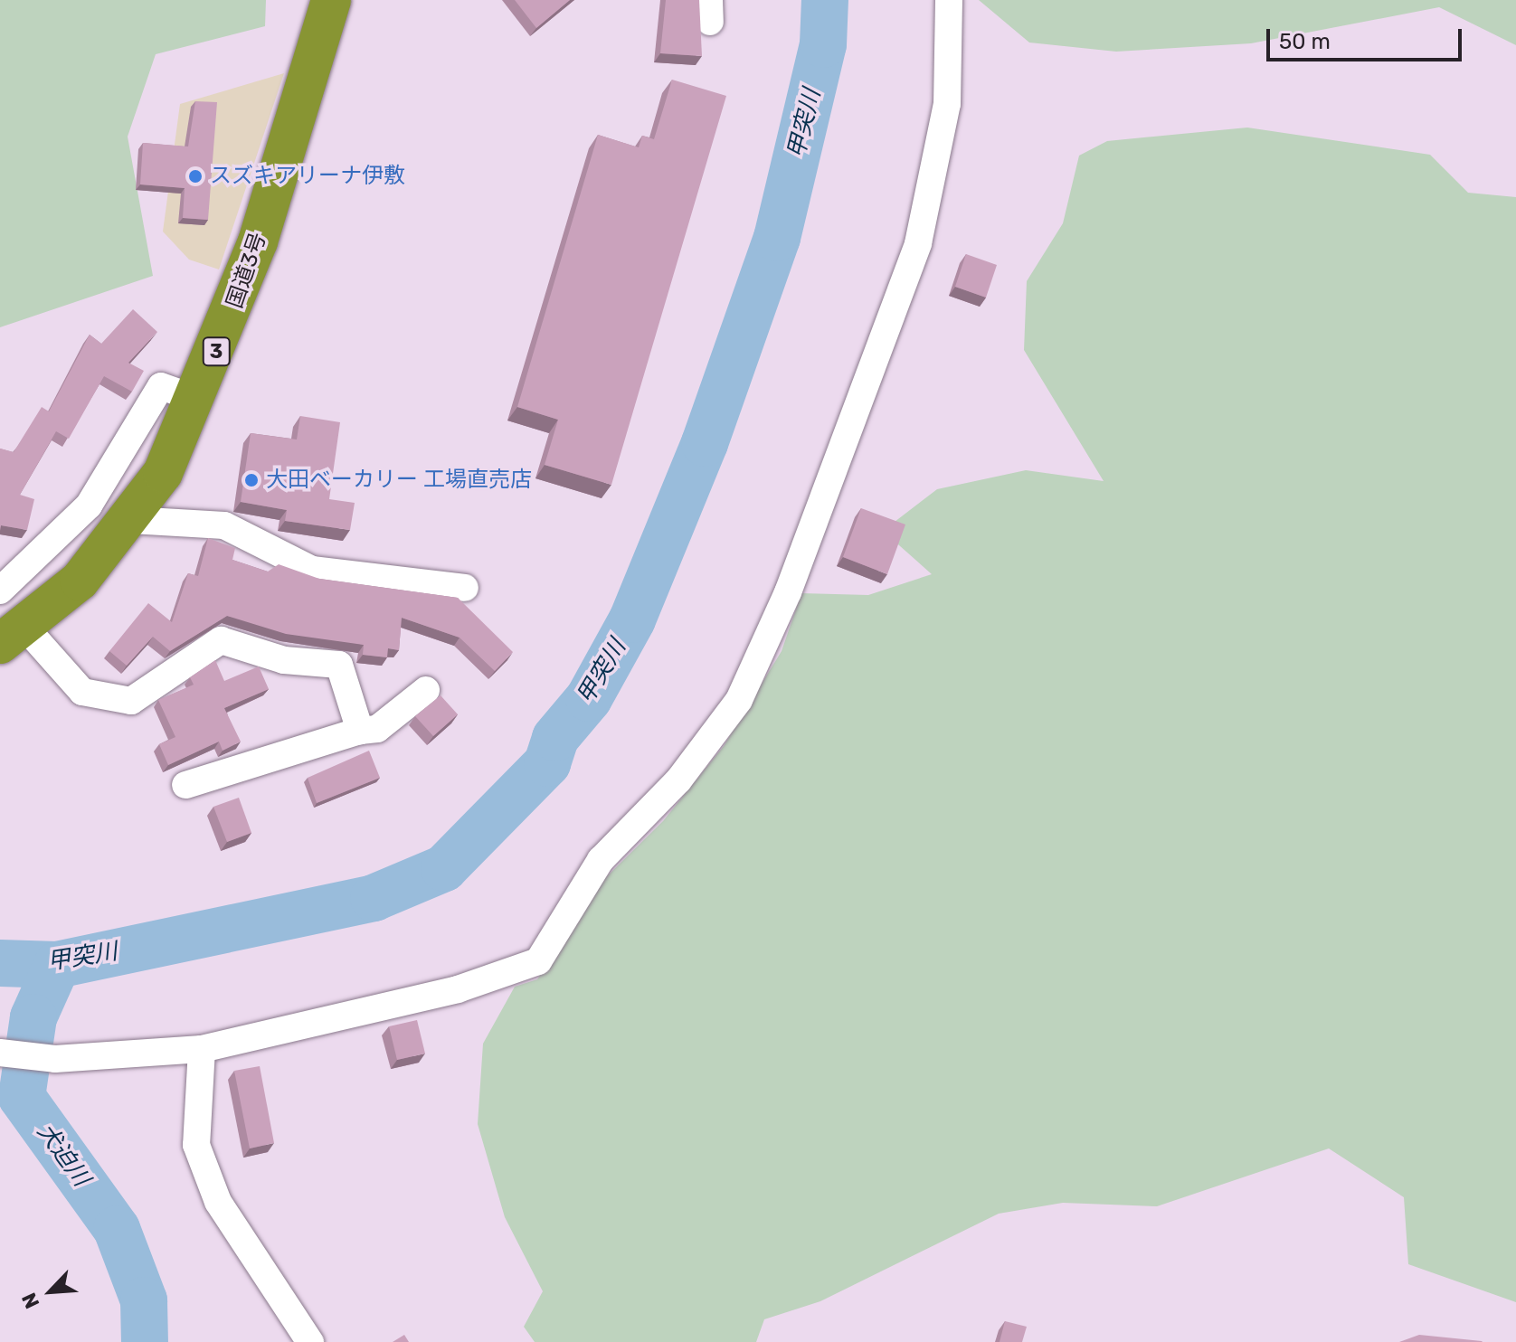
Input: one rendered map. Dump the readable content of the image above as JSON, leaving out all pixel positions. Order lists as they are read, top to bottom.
{
  "streets": {
    "highway": ["国道3号", "3"]
  },
  "water": ["甲突川", "犬迫川"],
  "places": ["スズキアリーナ伊敷", "大田ベーカリー 工場直売店"],
  "scale_bar": "50 m",
  "north": "bottom left"
}
